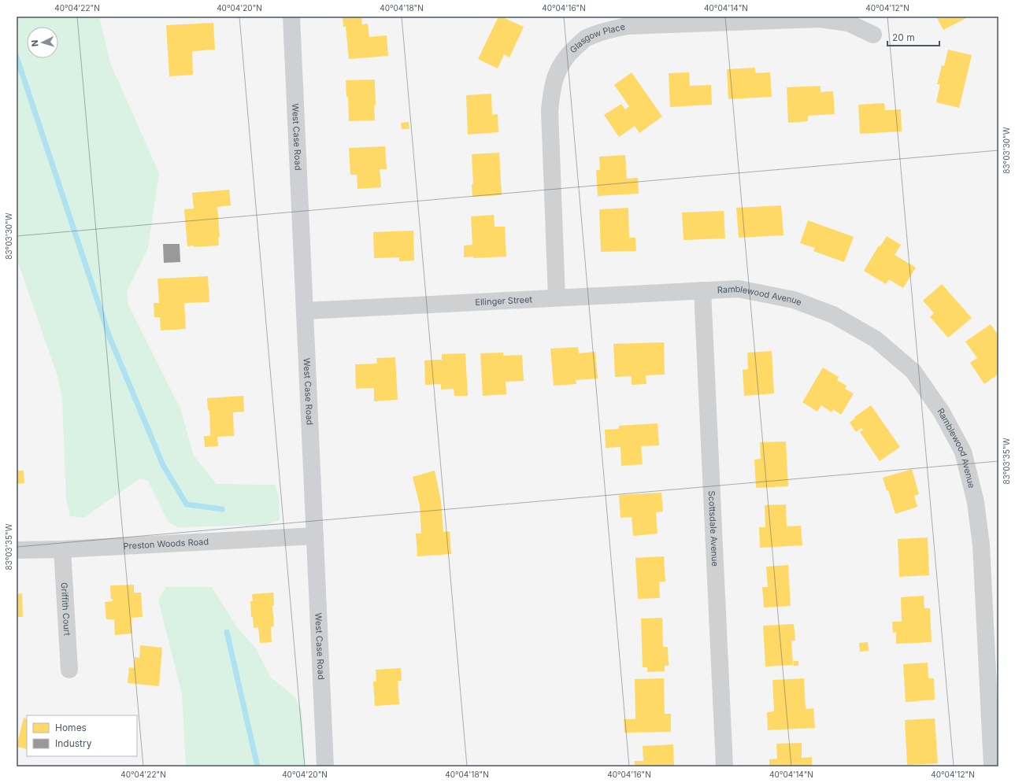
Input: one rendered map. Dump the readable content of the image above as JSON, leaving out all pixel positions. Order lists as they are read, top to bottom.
{
  "streets": {
    "main road": ["West Case Road"],
    "street": [
      "Glasgow Place",
      "Ramblewood Avenue",
      "Ellinger Street",
      "Scottsdale Avenue",
      "Preston Woods Road",
      "Griffith Court"
    ]
  },
  "crossings": [
    ["Glasgow Place", "Ellinger Street"],
    ["West Case Road", "Ellinger Street"],
    ["West Case Road", "Preston Woods Road"],
    ["Ramblewood Avenue", "Ellinger Street"],
    ["Ramblewood Avenue", "Scottsdale Avenue"],
    ["Ellinger Street", "Scottsdale Avenue"],
    ["Preston Woods Road", "Griffith Court"]
  ],
  "legend": ["Homes", "Industry"],
  "scale_bar": "20 m",
  "north": "left",
  "coordinates": [
    "40°04'22\"N",
    "40°04'20\"N",
    "40°04'18\"N",
    "40°04'16\"N",
    "40°04'14\"N",
    "40°04'12\"N",
    "83°03'30\"W",
    "83°03'35\"W"
  ]
}
